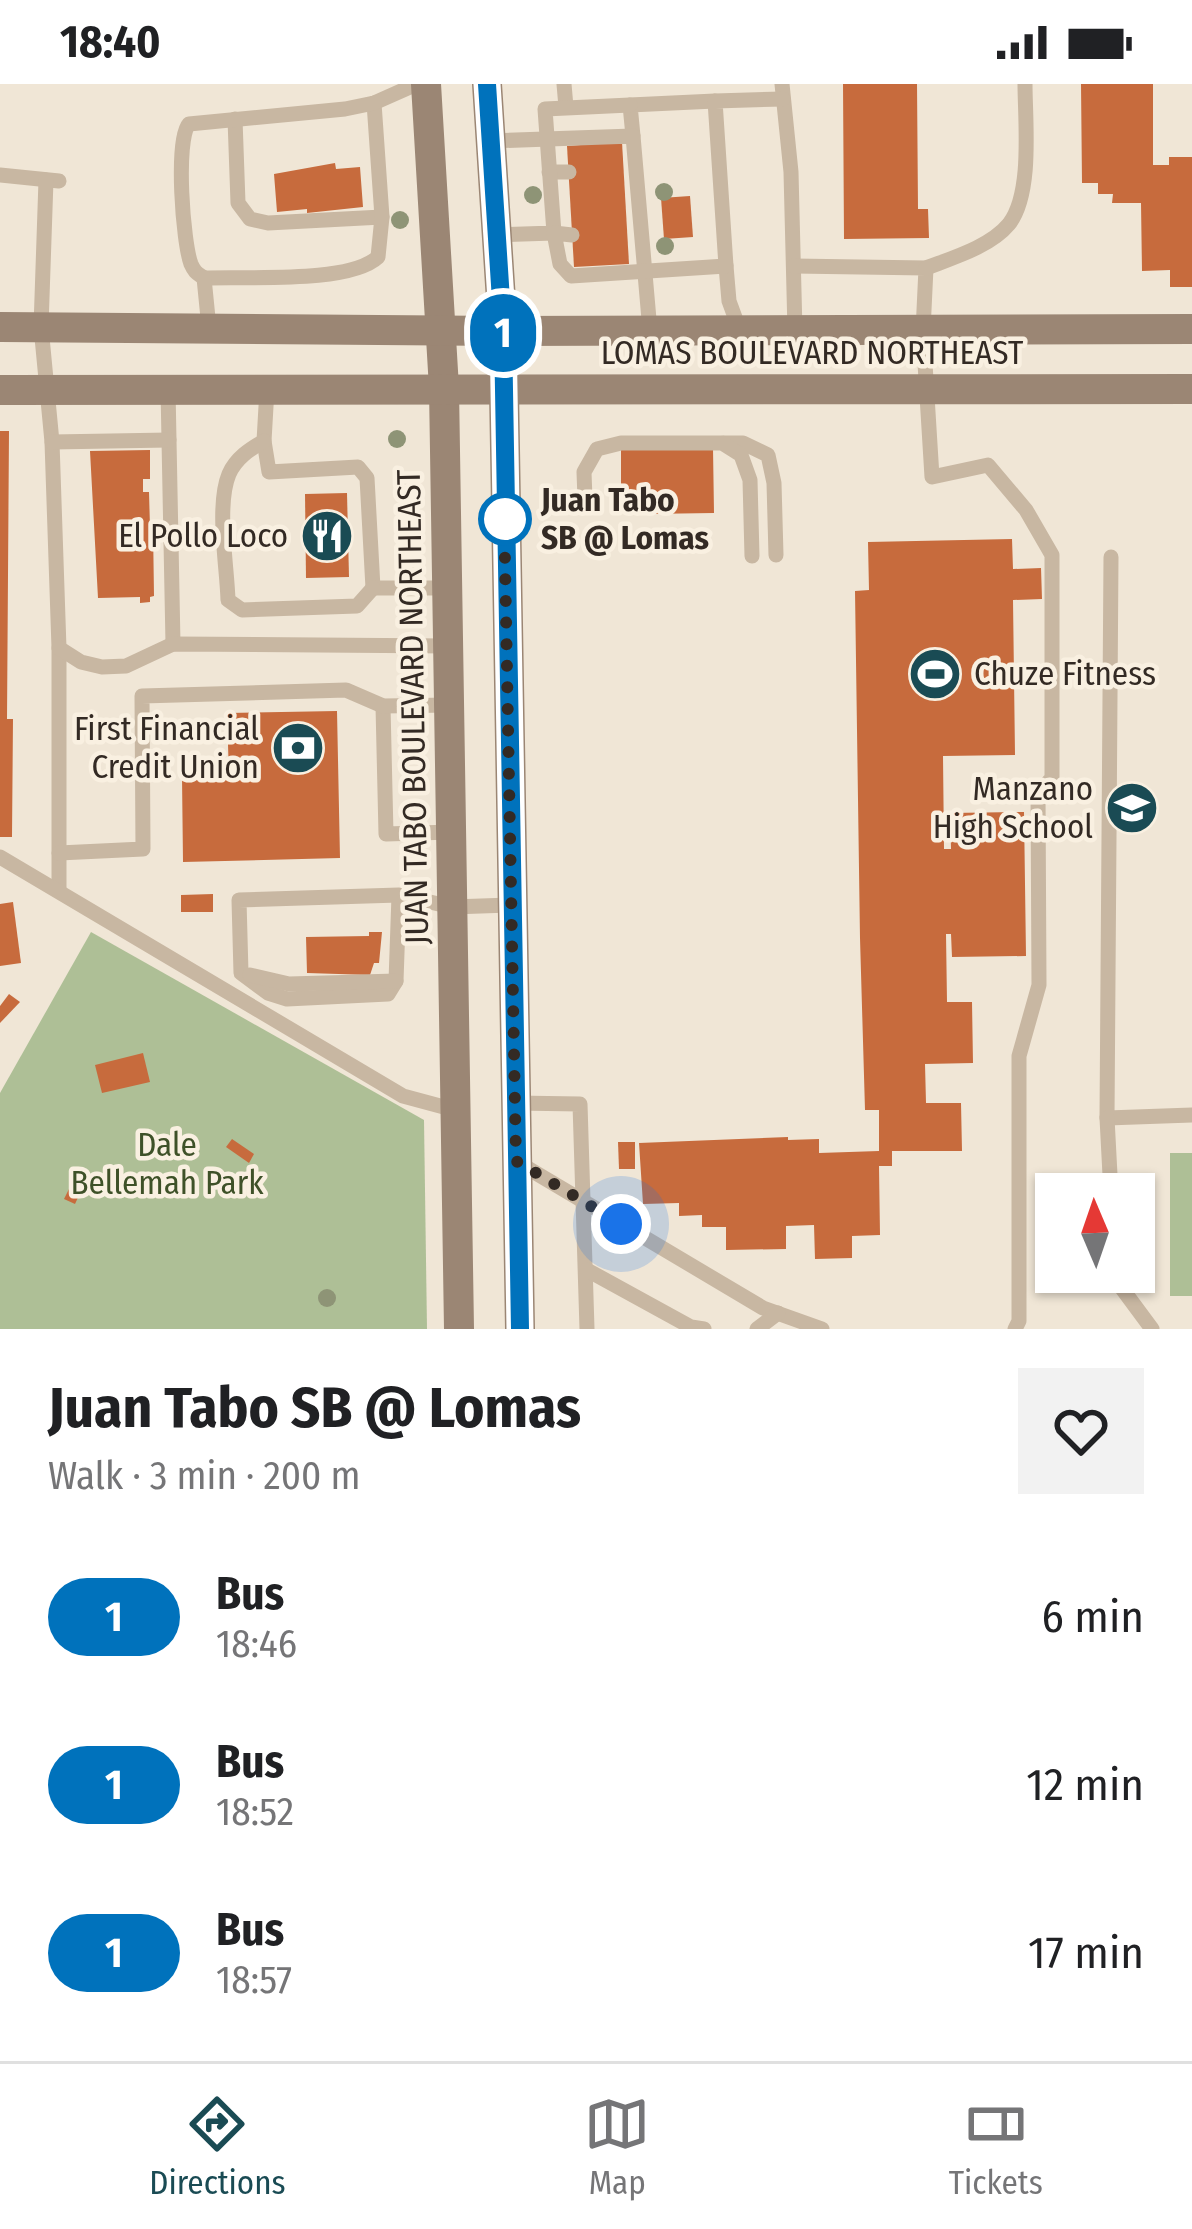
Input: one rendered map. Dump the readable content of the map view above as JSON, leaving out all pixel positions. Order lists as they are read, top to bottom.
{
  "streets": {
    "main road": ["LOMAS BOULEVARD NORTHEAST", "JUAN TABO BOULEVARD NORTHEAST"]
  },
  "crossings": [
    ["LOMAS BOULEVARD NORTHEAST", "JUAN TABO BOULEVARD NORTHEAST"]
  ],
  "parks": ["Dale Bellemah Park"],
  "places": {
    "other": ["Juan Tabo SB @ Lomas"],
    "restaurant": ["El Pollo Loco"],
    "sports": ["Chuze Fitness"],
    "bank": ["First Financial Credit Union"],
    "school or university": ["Manzano High School"]
  },
  "lines": ["bus line 1"],
  "north": "top",
  "page": {
    "status": "18:40",
    "on_map": "1",
    "heading": ["Juan Tabo SB @ Lomas", "Walk · 3 min · 200 m"],
    "list": [
      {
        "mark": "1",
        "name": "Bus",
        "note": "18:46",
        "value": "6 min"
      },
      {
        "mark": "1",
        "name": "Bus",
        "note": "18:52",
        "value": "12 min"
      },
      {
        "mark": "1",
        "name": "Bus",
        "note": "18:57",
        "value": "17 min"
      }
    ],
    "tabs": ["Directions", "Map", "Tickets"]
  }
}
